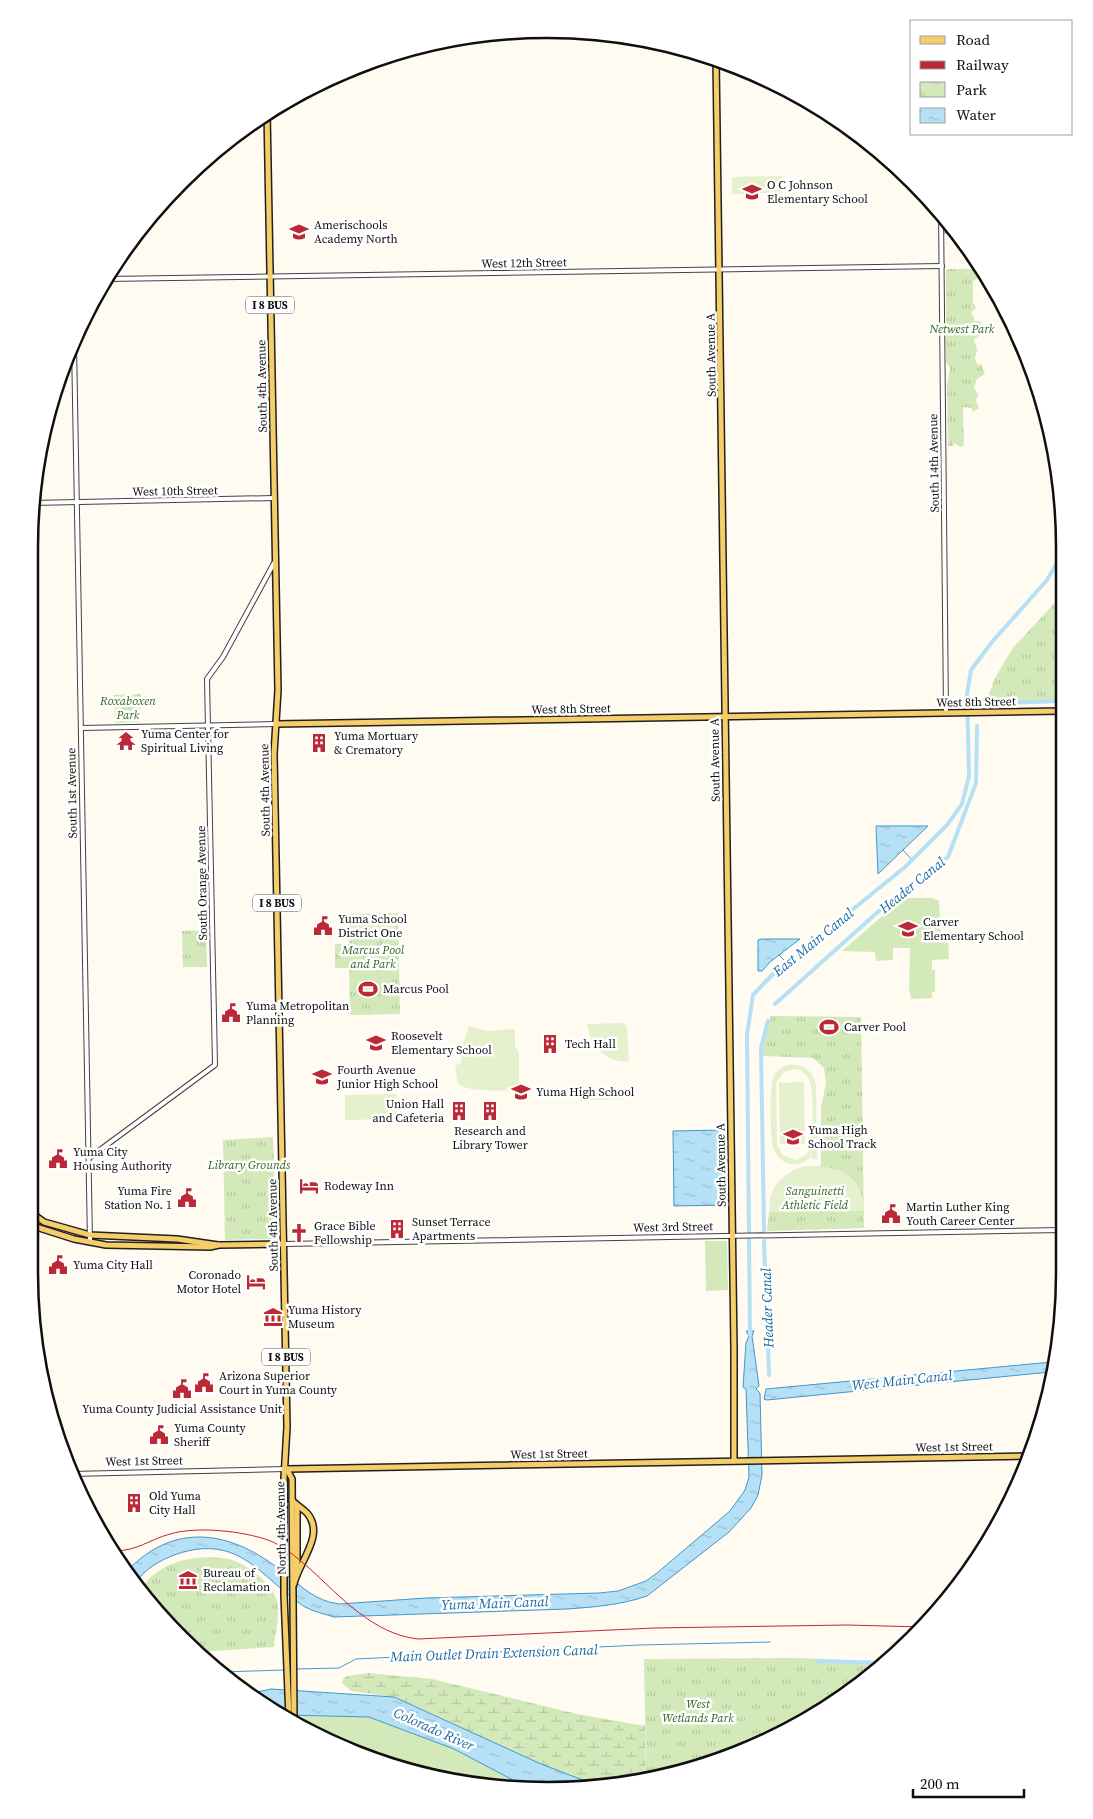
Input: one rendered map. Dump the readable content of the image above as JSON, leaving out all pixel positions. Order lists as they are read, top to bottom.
{
  "streets": {
    "main road": [
      "I 8 BUS",
      "South Avenue A",
      "South 4th Avenue",
      "West 8th Street",
      "West 1st Street",
      "North 4th Avenue"
    ],
    "street": [
      "West 12th Street",
      "South 14th Avenue",
      "West 10th Street",
      "South 1st Avenue",
      "South Orange Avenue",
      "West 3rd Street"
    ]
  },
  "crossings": [
    ["West 12th Street", "South Avenue A"],
    ["West 12th Street", "South 4th Avenue"],
    ["West 12th Street", "South 14th Avenue"],
    ["I 8 BUS", "North 4th Avenue"],
    ["South Avenue A", "West 8th Street"],
    ["South Avenue A", "West 3rd Street"],
    ["South Avenue A", "West 1st Street"],
    ["South 4th Avenue", "West 10th Street"],
    ["South 4th Avenue", "West 8th Street"],
    ["South 4th Avenue", "South Orange Avenue"],
    ["South 4th Avenue", "West 3rd Street"],
    ["South 4th Avenue", "West 1st Street"],
    ["South 4th Avenue", "North 4th Avenue"],
    ["South 14th Avenue", "West 8th Street"],
    ["West 10th Street", "South 1st Avenue"],
    ["West 8th Street", "South 1st Avenue"],
    ["West 8th Street", "South Orange Avenue"],
    ["South 1st Avenue", "South Orange Avenue"],
    ["West 1st Street", "North 4th Avenue"]
  ],
  "water": [
    "Header Canal",
    "East Main Canal",
    "West Main Canal",
    "Yuma Main Canal",
    "Main Outlet Drain Extension Canal",
    "Colorado River"
  ],
  "parks": [
    "Netwest Park",
    "Roxaboxen Park",
    "Marcus Pool and Park",
    "Library Grounds",
    "Sanguinetti Athletic Field",
    "West Wetlands Park"
  ],
  "places": {
    "school or university": [
      "O C Johnson Elementary School",
      "Amerischools Academy North",
      "Carver Elementary School",
      "Roosevelt Elementary School",
      "Fourth Avenue Junior High School",
      "Yuma High School",
      "Yuma High School Track"
    ],
    "temple": ["Yuma Center for Spiritual Living"],
    "building": [
      "Yuma Mortuary & Crematory",
      "Tech Hall",
      "Union Hall and Cafeteria",
      "Research and Library Tower",
      "Sunset Terrace Apartments",
      "Old Yuma City Hall"
    ],
    "public building": [
      "Yuma School District One",
      "Yuma Metropolitan Planning",
      "Yuma City Housing Authority",
      "Yuma Fire Station No. 1",
      "Martin Luther King Youth Career Center",
      "Yuma City Hall",
      "Arizona Superior Court in Yuma County",
      "Yuma County Judicial Assistance Unit",
      "Yuma County Sheriff"
    ],
    "sports": ["Marcus Pool", "Carver Pool"],
    "hotel": ["Rodeway Inn", "Coronado Motor Hotel"],
    "church": ["Grace Bible Fellowship"],
    "museum": ["Yuma History Museum", "Bureau of Reclamation"]
  },
  "legend": [
    "Road",
    "Railway",
    "Park",
    "Water"
  ],
  "scale_bar": "200 m"
}
